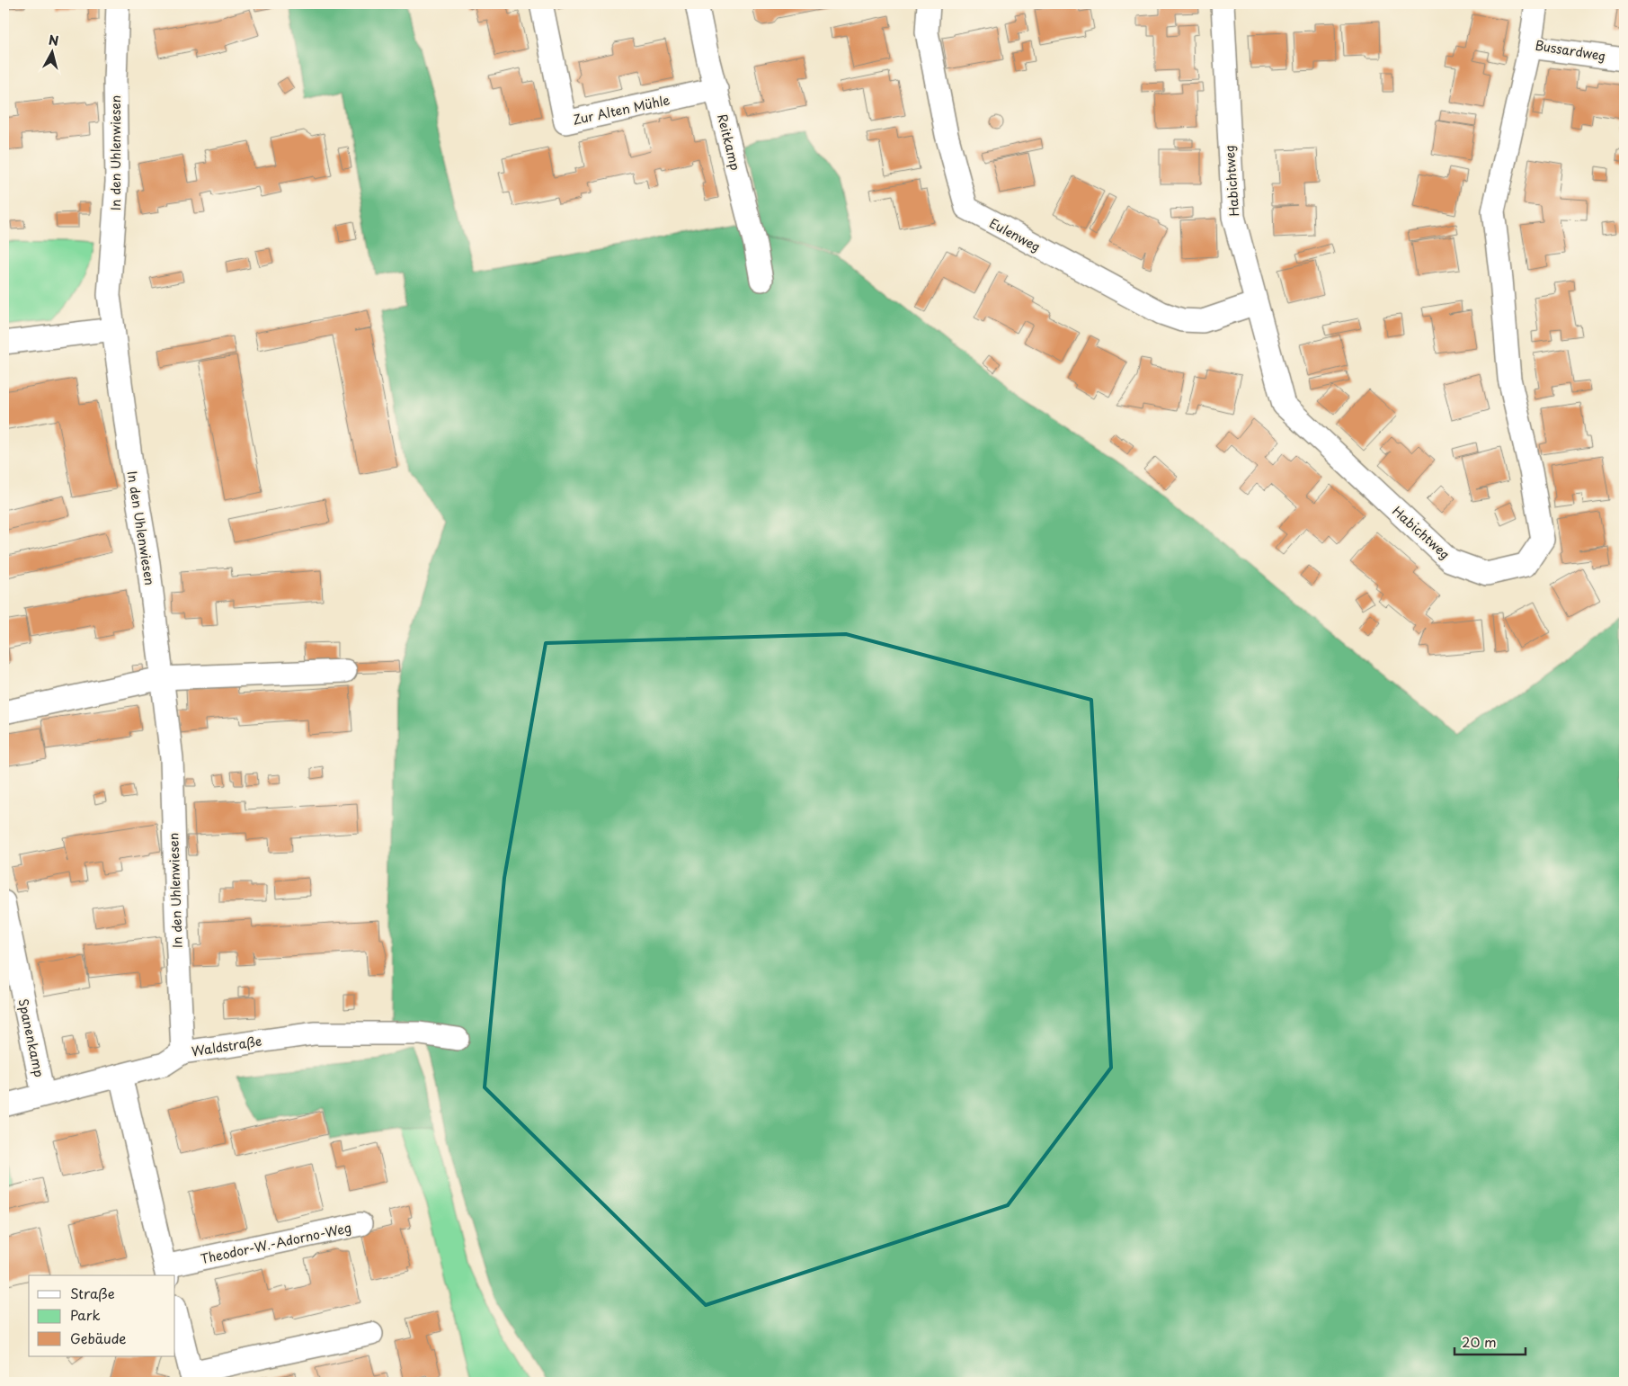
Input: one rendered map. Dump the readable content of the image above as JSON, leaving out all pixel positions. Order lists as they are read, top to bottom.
{
  "streets": {
    "street": [
      "Bussardweg",
      "Zur Alten Mühle",
      "Reitkamp",
      "In den Uhlenwiesen",
      "Habichtweg",
      "Eulenweg",
      "Spanenkamp",
      "Waldstraße",
      "Theodor-W.-Adorno-Weg"
    ]
  },
  "crossings": [
    ["Bussardweg", "Habichtweg"],
    ["Zur Alten Mühle", "Reitkamp"],
    ["In den Uhlenwiesen", "Waldstraße"],
    ["Habichtweg", "Eulenweg"],
    ["Spanenkamp", "Waldstraße"],
    ["Waldstraße", "Theodor-W.-Adorno-Weg"]
  ],
  "legend": ["Straße", "Park", "Gebäude"],
  "scale_bar": "20 m",
  "north": "top"
}
